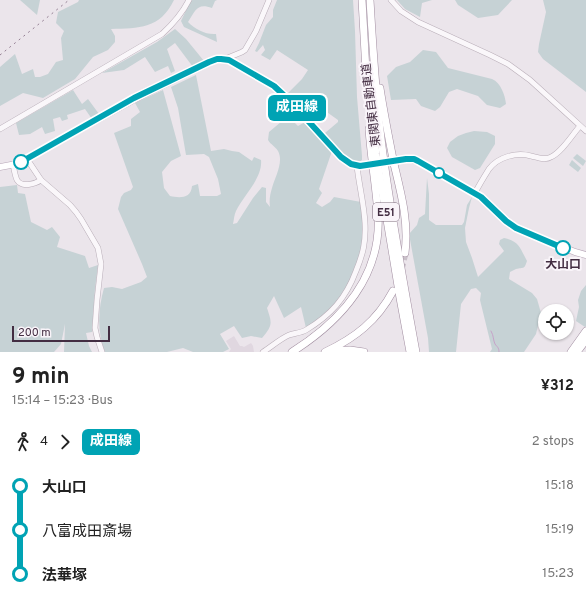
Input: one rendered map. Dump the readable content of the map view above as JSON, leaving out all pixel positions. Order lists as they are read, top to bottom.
{
  "streets": {
    "highway": ["東関東自動車道", "E51"]
  },
  "places": ["大山口"],
  "lines": ["bus line 成田線"],
  "scale_bar": "200 m",
  "page": {
    "on_map": "成田線",
    "scale": "200 m",
    "heading": ["9 min", "15:14 – 15:23 · Bus", "¥312"],
    "legs": ["4", "成田線", "2 stops"],
    "list": [
      {
        "name": "大山口",
        "value": "15:18"
      },
      {
        "name": "八富成田斎場",
        "value": "15:19"
      },
      {
        "name": "法華塚",
        "value": "15:23"
      }
    ]
  }
}
